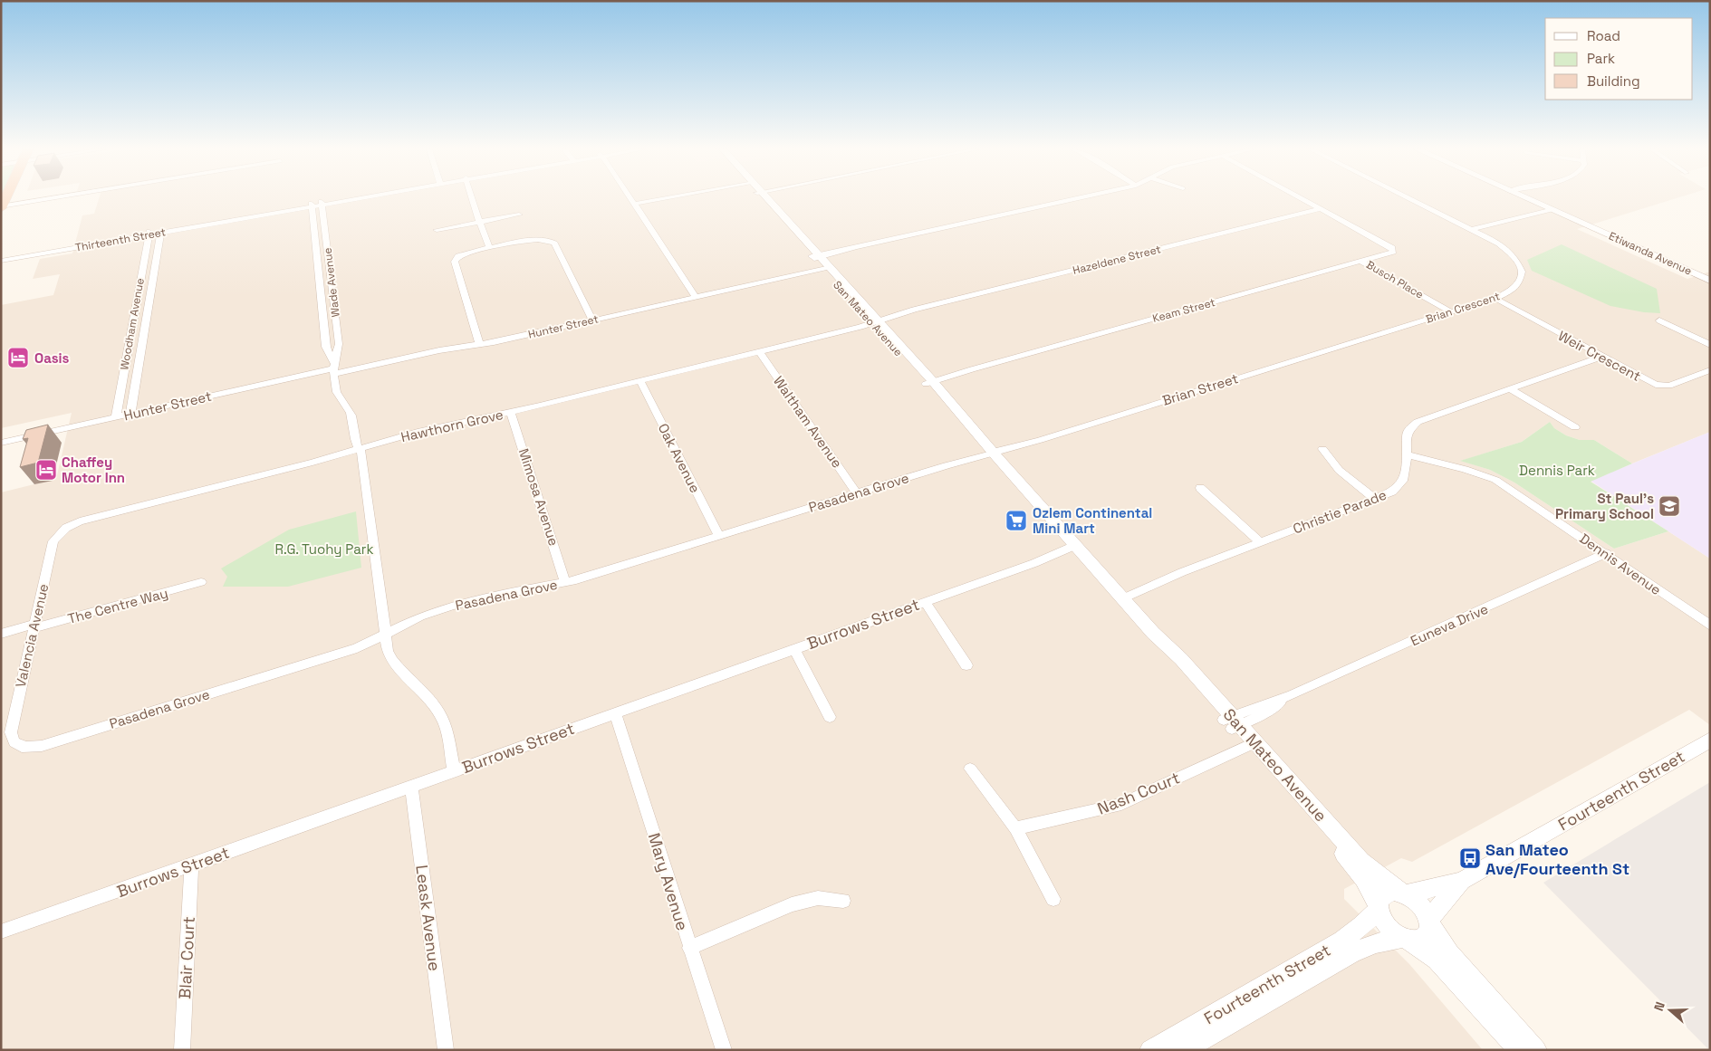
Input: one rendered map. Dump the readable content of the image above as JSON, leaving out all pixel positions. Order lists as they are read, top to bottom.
{
  "streets": {
    "street": [
      "Thirteenth Street",
      "Etiwanda Avenue",
      "Hazeldene Street",
      "Busch Place",
      "Wade Avenue",
      "Brian Crescent",
      "Keam Street",
      "San Mateo Avenue",
      "Woodham Avenue",
      "Hunter Street",
      "Weir Crescent",
      "Brian Street",
      "Waltham Avenue",
      "Hawthorn Grove",
      "Oak Avenue",
      "Pasadena Grove",
      "Mimosa Avenue",
      "Christie Parade",
      "Dennis Avenue",
      "The Centre Way",
      "Burrows Street",
      "Euneva Drive",
      "Valencia Avenue",
      "Fourteenth Street",
      "Nash Court",
      "Mary Avenue",
      "Leask Avenue",
      "Blair Court"
    ]
  },
  "crossings": [
    ["Thirteenth Street", "Wade Avenue"],
    ["Thirteenth Street", "Woodham Avenue"],
    ["Hazeldene Street", "Keam Street"],
    ["Hazeldene Street", "San Mateo Avenue"],
    ["Hazeldene Street", "Hawthorn Grove"],
    ["Busch Place", "Brian Crescent"],
    ["Busch Place", "Keam Street"],
    ["Wade Avenue", "Hunter Street"],
    ["Wade Avenue", "Hawthorn Grove"],
    ["Wade Avenue", "Pasadena Grove"],
    ["Wade Avenue", "Burrows Street"],
    ["Brian Crescent", "Weir Crescent"],
    ["Brian Crescent", "Brian Street"],
    ["Keam Street", "San Mateo Avenue"],
    ["San Mateo Avenue", "Hunter Street"],
    ["San Mateo Avenue", "Brian Street"],
    ["San Mateo Avenue", "Hawthorn Grove"],
    ["San Mateo Avenue", "Pasadena Grove"],
    ["San Mateo Avenue", "Christie Parade"],
    ["San Mateo Avenue", "Burrows Street"],
    ["San Mateo Avenue", "Euneva Drive"],
    ["San Mateo Avenue", "Fourteenth Street"],
    ["San Mateo Avenue", "Nash Court"],
    ["Woodham Avenue", "Hunter Street"],
    ["Weir Crescent", "Christie Parade"],
    ["Brian Street", "Pasadena Grove"],
    ["Waltham Avenue", "Hawthorn Grove"],
    ["Waltham Avenue", "Pasadena Grove"],
    ["Hawthorn Grove", "Oak Avenue"],
    ["Hawthorn Grove", "Mimosa Avenue"],
    ["Hawthorn Grove", "Valencia Avenue"],
    ["Oak Avenue", "Pasadena Grove"],
    ["Pasadena Grove", "Mimosa Avenue"],
    ["Pasadena Grove", "Valencia Avenue"],
    ["Christie Parade", "Dennis Avenue"],
    ["Dennis Avenue", "Euneva Drive"],
    ["The Centre Way", "Valencia Avenue"],
    ["Burrows Street", "Mary Avenue"],
    ["Burrows Street", "Leask Avenue"],
    ["Burrows Street", "Blair Court"]
  ],
  "parks": ["Dennis Park", "R.G. Tuohy Park"],
  "places": {
    "hotel": ["Oasis", "Chaffey Motor Inn"],
    "school or university": ["St Paul's Primary School"],
    "supermarket": ["Ozlem Continental Mini Mart"],
    "bus stop": ["San Mateo Ave/Fourteenth St"]
  },
  "legend": ["Road", "Park", "Building"],
  "north": "left"
}
